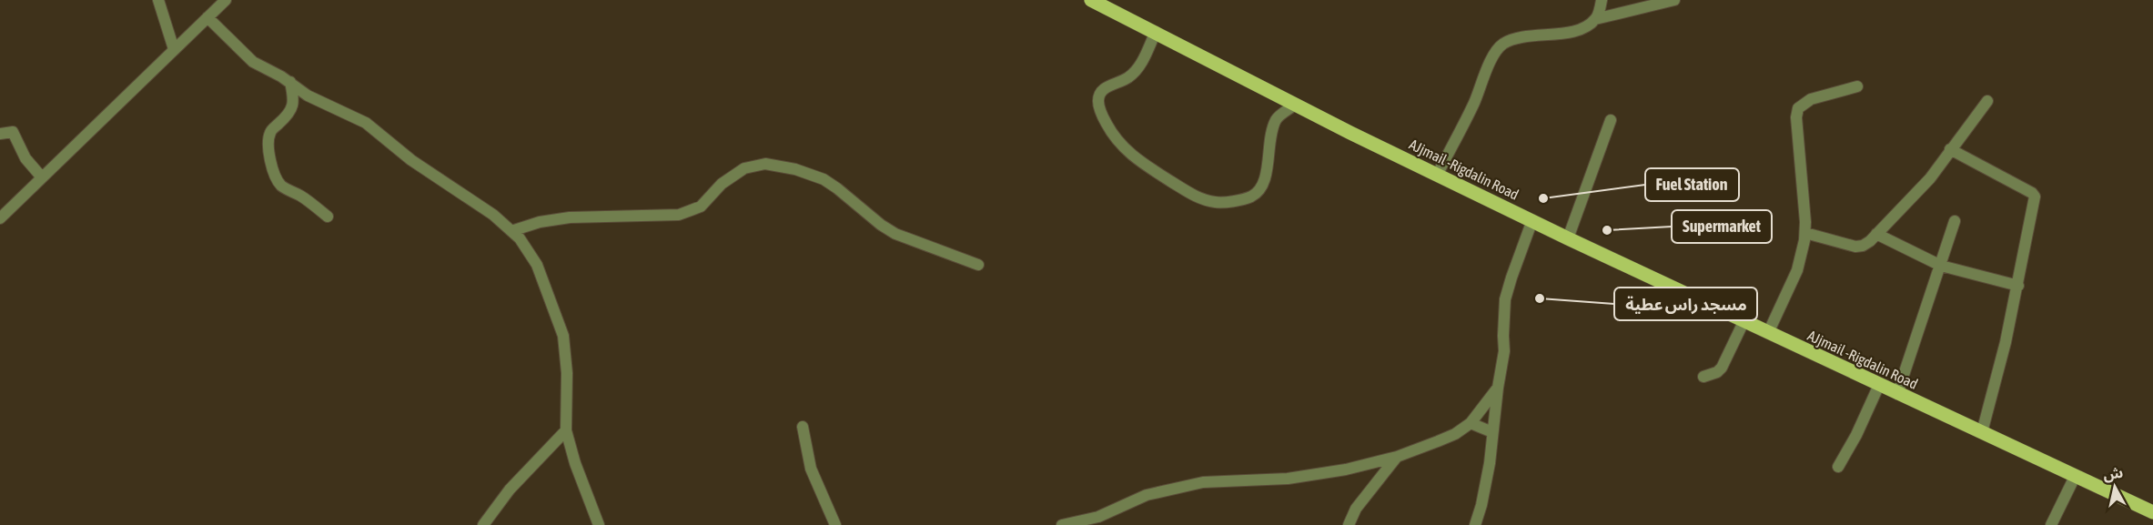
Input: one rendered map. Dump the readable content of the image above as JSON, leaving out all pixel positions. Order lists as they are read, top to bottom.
{
  "streets": {
    "main road": ["AJjmail -Rigdalin Road"]
  },
  "places": ["Fuel Station", "Supermarket", "مسجد راس عطية"],
  "north": "top"
}
